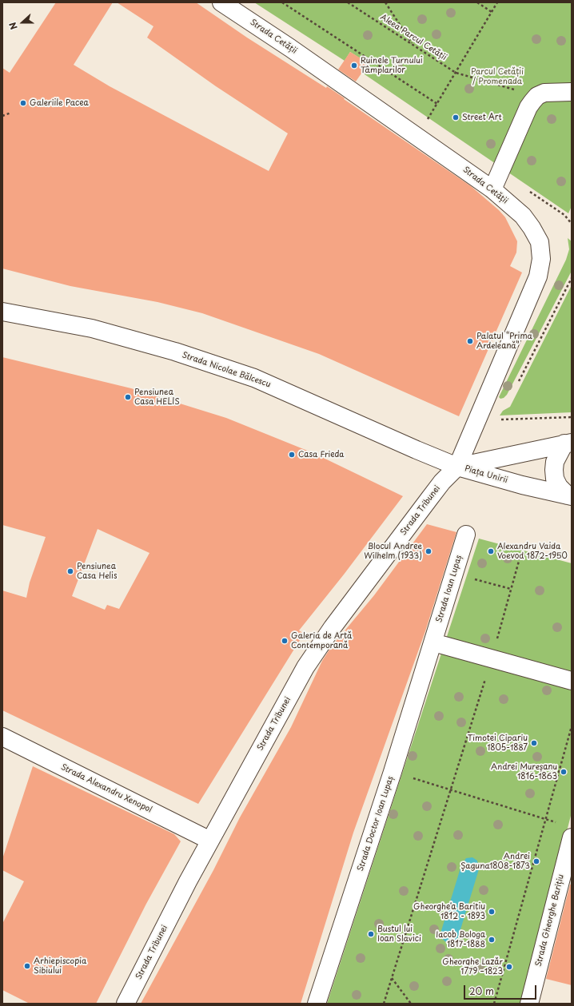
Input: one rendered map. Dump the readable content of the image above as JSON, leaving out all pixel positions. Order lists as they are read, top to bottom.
{
  "streets": {
    "street": [
      "Strada Cetății",
      "Strada Nicolae Bălcescu",
      "Piața Unirii",
      "Strada Tribunei",
      "Strada Ioan Lupaș",
      "Strada Alexandru Xenopol",
      "Strada Doctor Ioan Lupaș",
      "Strada Gheorghe Barițiu"
    ],
    "path": ["Aleea Parcul Cetății"]
  },
  "crossings": [
    ["Strada Cetății", "Strada Nicolae Bălcescu"],
    ["Strada Cetății", "Piața Unirii"],
    ["Strada Cetății", "Strada Tribunei"],
    ["Strada Nicolae Bălcescu", "Piața Unirii"],
    ["Strada Nicolae Bălcescu", "Strada Tribunei"],
    ["Piața Unirii", "Strada Tribunei"],
    ["Strada Tribunei", "Strada Alexandru Xenopol"],
    ["Strada Ioan Lupaș", "Strada Doctor Ioan Lupaș"]
  ],
  "parks": ["Parcul Cetății / Promenada"],
  "places": [
    "Ruinele Turnului Tâmplarilor",
    "Galeriile Pacea",
    "Street Art",
    "Palatul “Prima Ardeleană”",
    "Pensiunea Casa HELIS",
    "Casa Frieda",
    "Blocul Andree Wilhelm (1933)",
    "Alexandru Vaida Voevod 1872-1950",
    "Pensiunea Casa Helis",
    "Galeria de Artă Contemporană",
    "Timotei Cipariu 1805-1887",
    "Andrei Mureșanu 1816-1863",
    "Andrei Şaguna1808-1873",
    "Gheorghe'a Barițiu 1812 - 1893",
    "Bustul lui Ioan Slavici",
    "Iacob Bologa 1817-1888",
    "Arhiepiscopia Sibiului",
    "Gheorghe Lazăr 1779 –1823"
  ],
  "scale_bar": "20 m",
  "north": "left"
}
